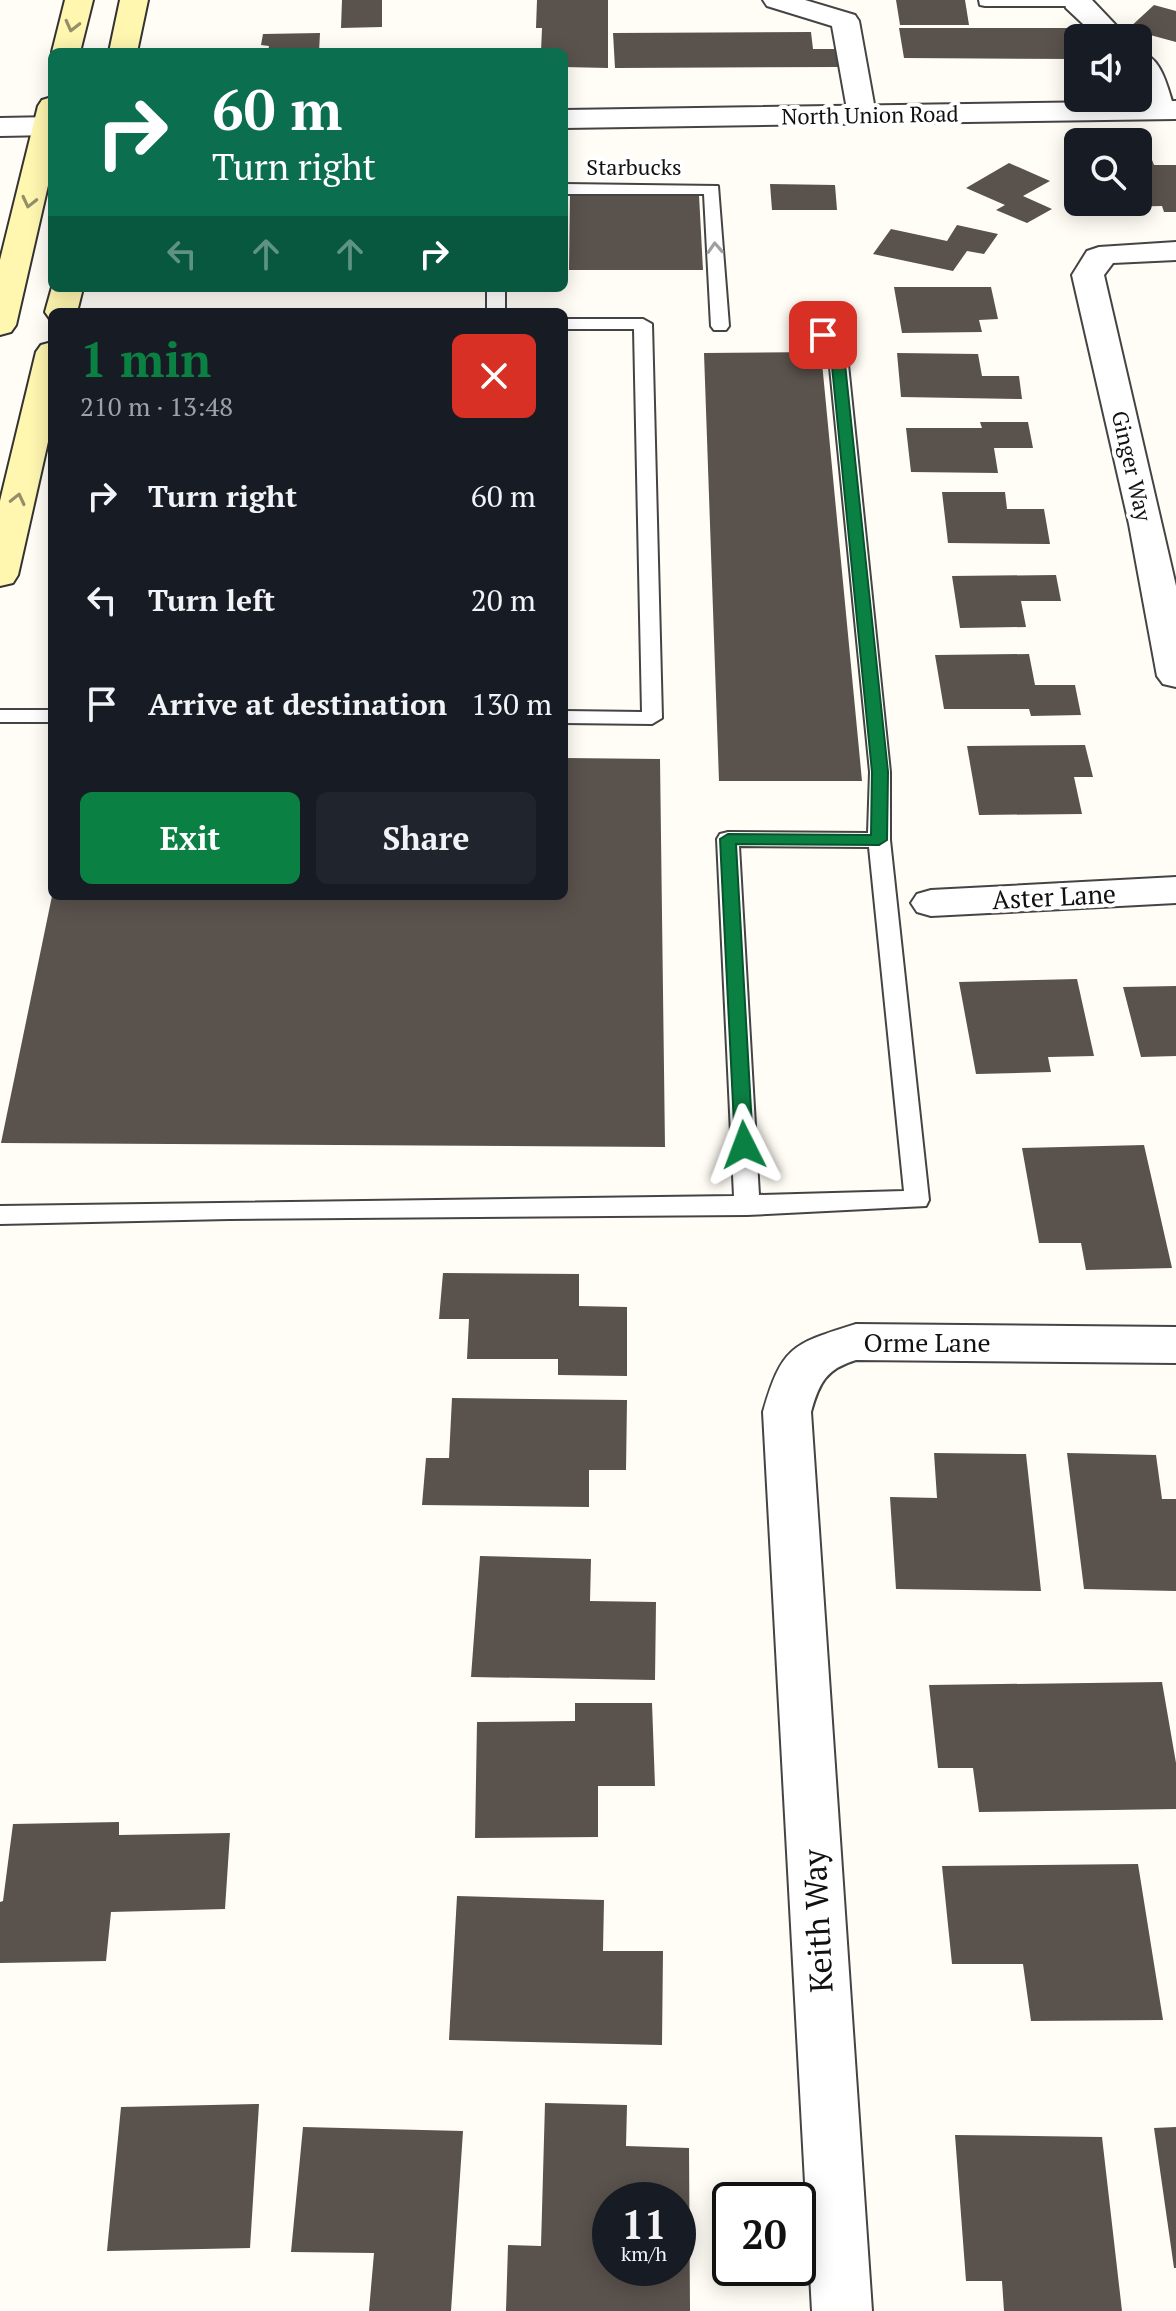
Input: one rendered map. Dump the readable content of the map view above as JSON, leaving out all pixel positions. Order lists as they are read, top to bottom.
{
  "streets": {
    "street": [
      "North Union Road",
      "Ginger Way",
      "Aster Lane",
      "Orme Lane",
      "Keith Way"
    ],
    "lane": ["Starbucks"]
  },
  "crossings": [
    ["Orme Lane", "Keith Way"]
  ],
  "page": {
    "turn": ["60 m", "Turn right"],
    "heading": ["1 min", "210 m · 13:48"],
    "list": [
      {
        "name": "Turn right",
        "value": "60 m"
      },
      {
        "name": "Turn left",
        "value": "20 m"
      },
      {
        "name": "Arrive at destination",
        "value": "130 m"
      }
    ],
    "buttons": ["Exit", "Share"],
    "speed": "11 km/h",
    "limit": "20"
  }
}
